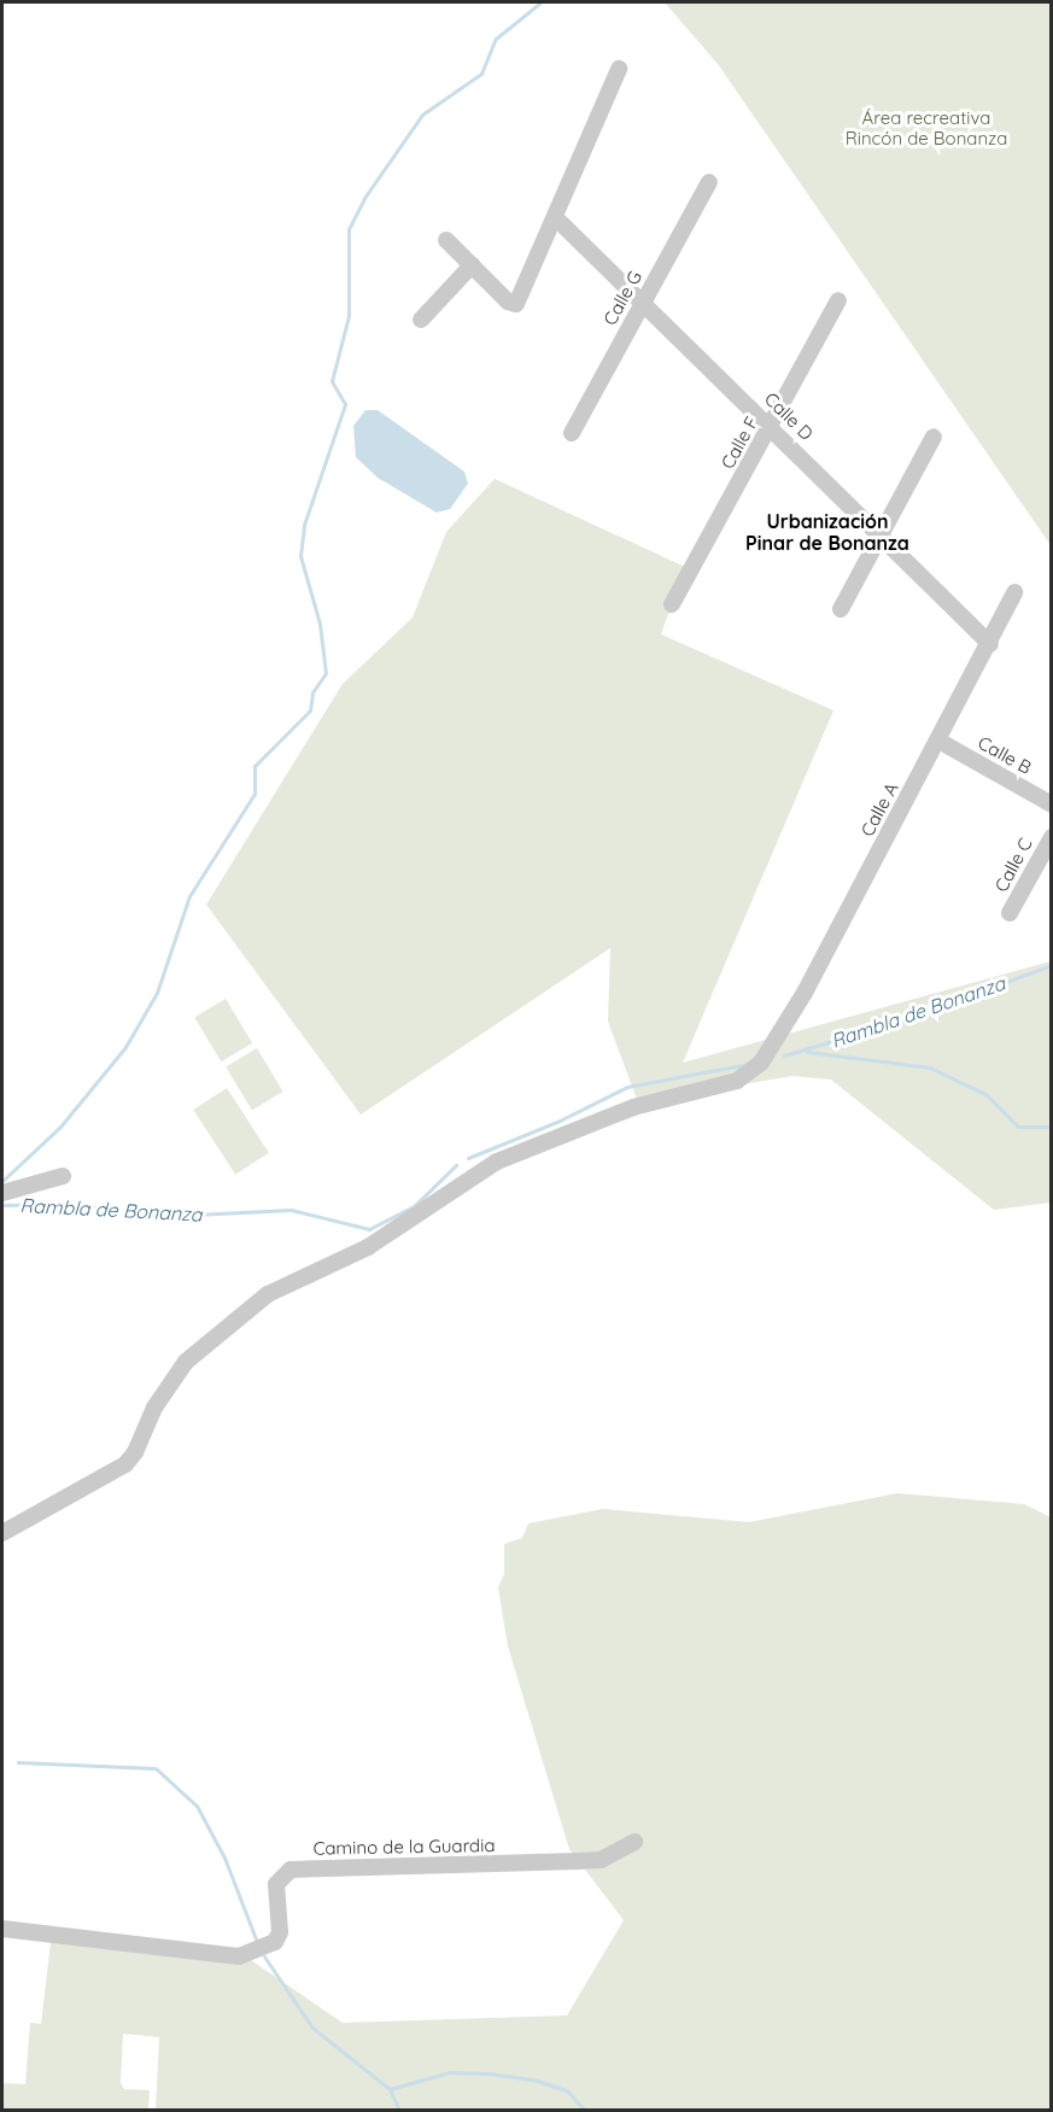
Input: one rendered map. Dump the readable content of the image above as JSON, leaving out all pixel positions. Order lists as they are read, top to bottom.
{
  "streets": {
    "street": [
      "Calle G",
      "Calle D",
      "Calle F",
      "Calle B",
      "Calle A",
      "Calle C",
      "Camino de la Guardia"
    ]
  },
  "crossings": [
    ["Calle G", "Calle D"],
    ["Calle D", "Calle F"],
    ["Calle D", "Calle A"],
    ["Calle B", "Calle A"]
  ],
  "districts": ["Urbanización Pinar de Bonanza"],
  "water": ["Rambla de Bonanza"],
  "parks": ["Área recreativa Rincón de Bonanza"]
}
